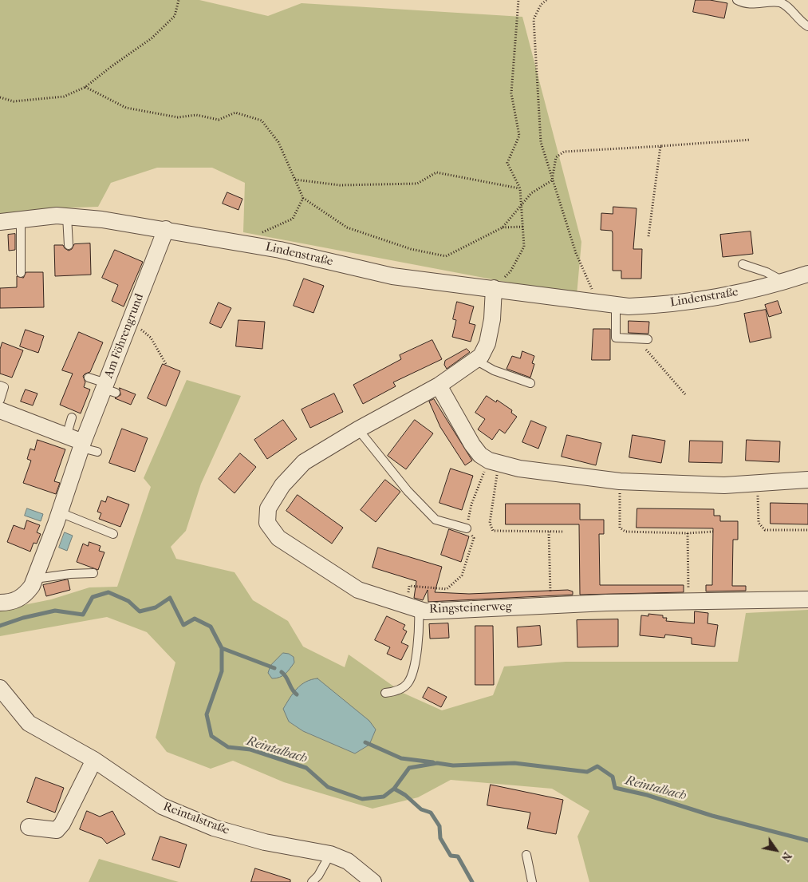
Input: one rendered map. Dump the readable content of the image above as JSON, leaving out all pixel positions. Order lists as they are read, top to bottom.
{
  "streets": {
    "street": [
      "Lindenstraße",
      "Am Föhrengrund",
      "Ringsteinerweg",
      "Reintalstraße"
    ]
  },
  "crossings": [
    ["Lindenstraße", "Am Föhrengrund"],
    ["Lindenstraße", "Ringsteinerweg"]
  ],
  "water": ["Reintalbach"],
  "north": "bottom right"
}
